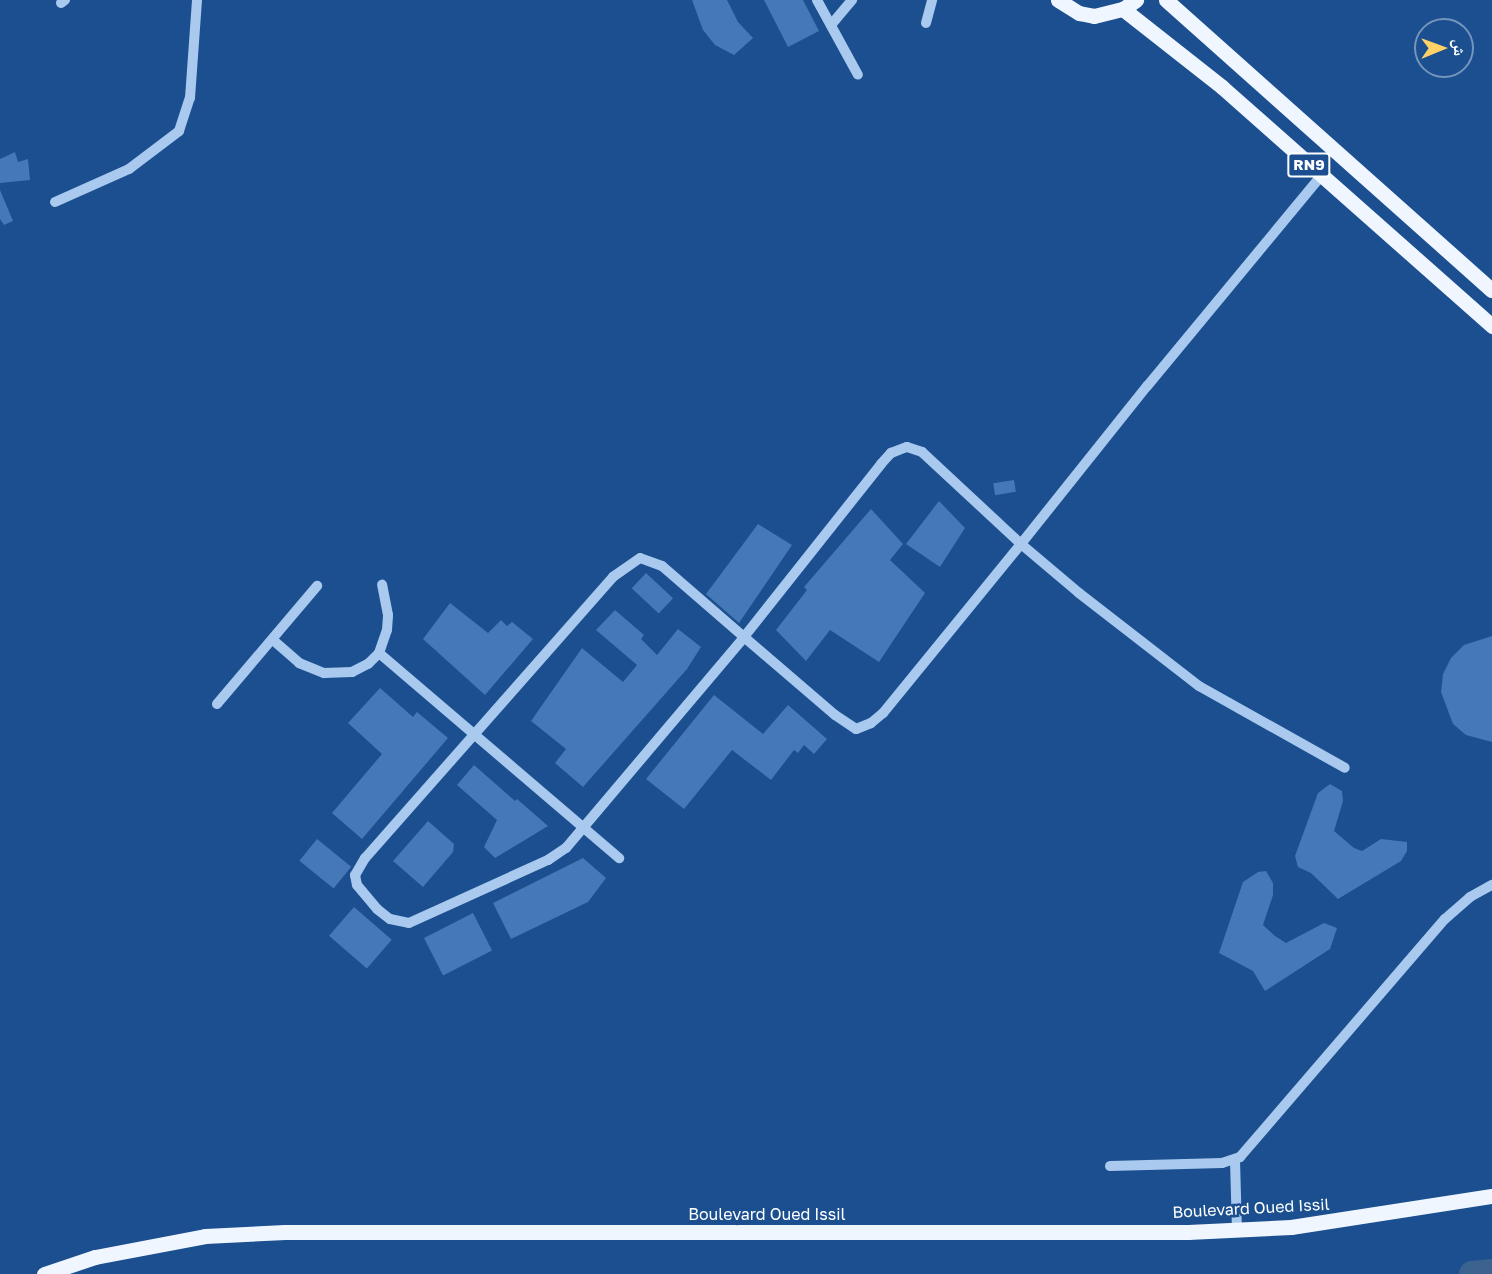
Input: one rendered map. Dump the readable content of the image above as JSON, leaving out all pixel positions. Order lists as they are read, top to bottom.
{
  "streets": {
    "main road": ["RN9", "Boulevard Oued Issil"]
  },
  "north": "right"
}
